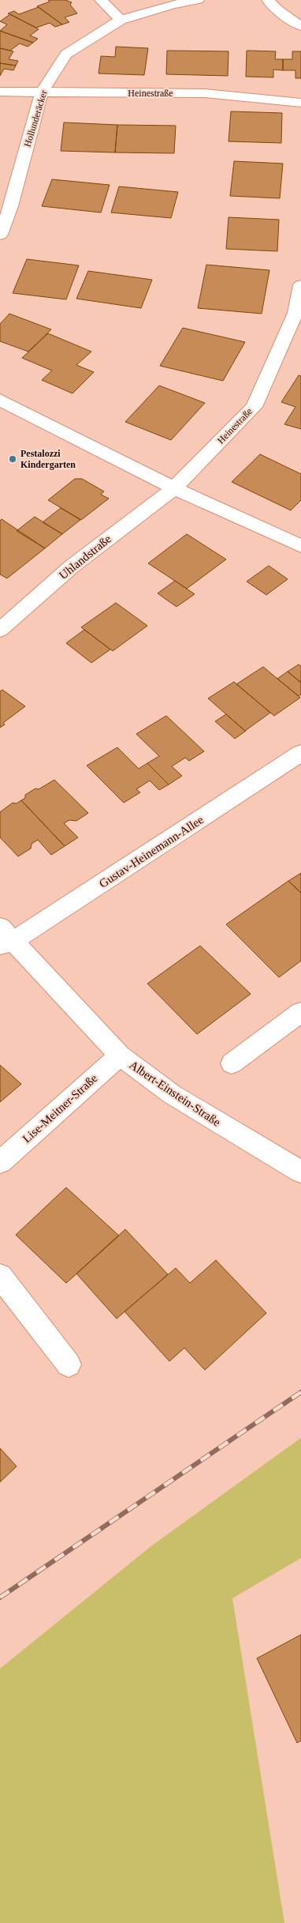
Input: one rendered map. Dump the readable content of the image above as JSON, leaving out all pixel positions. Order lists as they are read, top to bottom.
{
  "streets": {
    "street": [
      "Heinestraße",
      "Hollunderäcker",
      "Uhlandstraße",
      "Gustav-Heinemann-Allee",
      "Albert-Einstein-Straße",
      "Lise-Meitner-Straße"
    ]
  },
  "crossings": [
    ["Heinestraße", "Hollunderäcker"],
    ["Heinestraße", "Uhlandstraße"],
    ["Gustav-Heinemann-Allee", "Albert-Einstein-Straße"],
    ["Albert-Einstein-Straße", "Lise-Meitner-Straße"]
  ],
  "places": ["Pestalozzi Kindergarten"]
}
